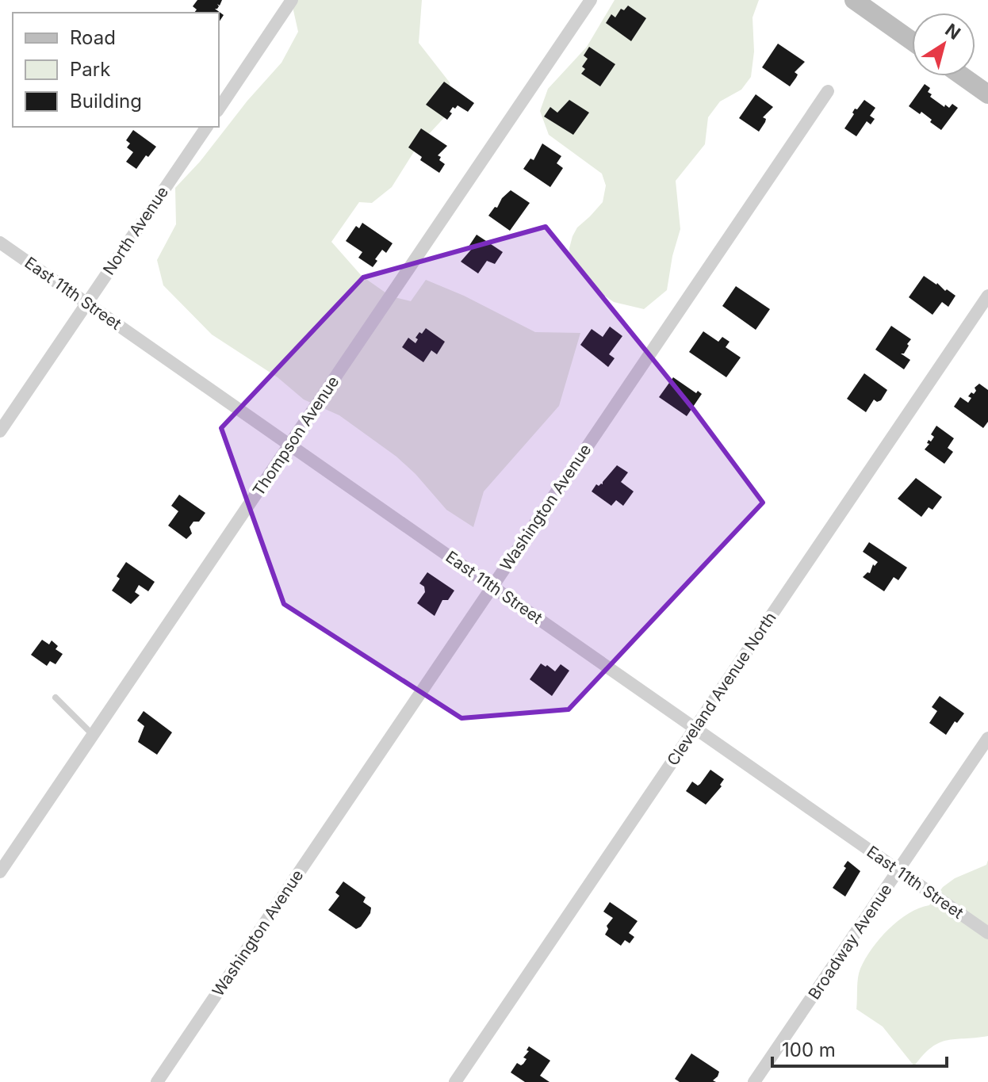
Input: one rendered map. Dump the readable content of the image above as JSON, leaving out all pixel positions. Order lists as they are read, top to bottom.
{
  "streets": {
    "street": [
      "North Avenue",
      "East 11th Street",
      "Thompson Avenue",
      "Washington Avenue",
      "Cleveland Avenue North",
      "Broadway Avenue"
    ]
  },
  "crossings": [
    ["North Avenue", "East 11th Street"],
    ["East 11th Street", "Thompson Avenue"],
    ["East 11th Street", "Washington Avenue"],
    ["East 11th Street", "Cleveland Avenue North"],
    ["East 11th Street", "Broadway Avenue"]
  ],
  "legend": ["Road", "Park", "Building"],
  "scale_bar": "100 m",
  "north": "top right"
}
